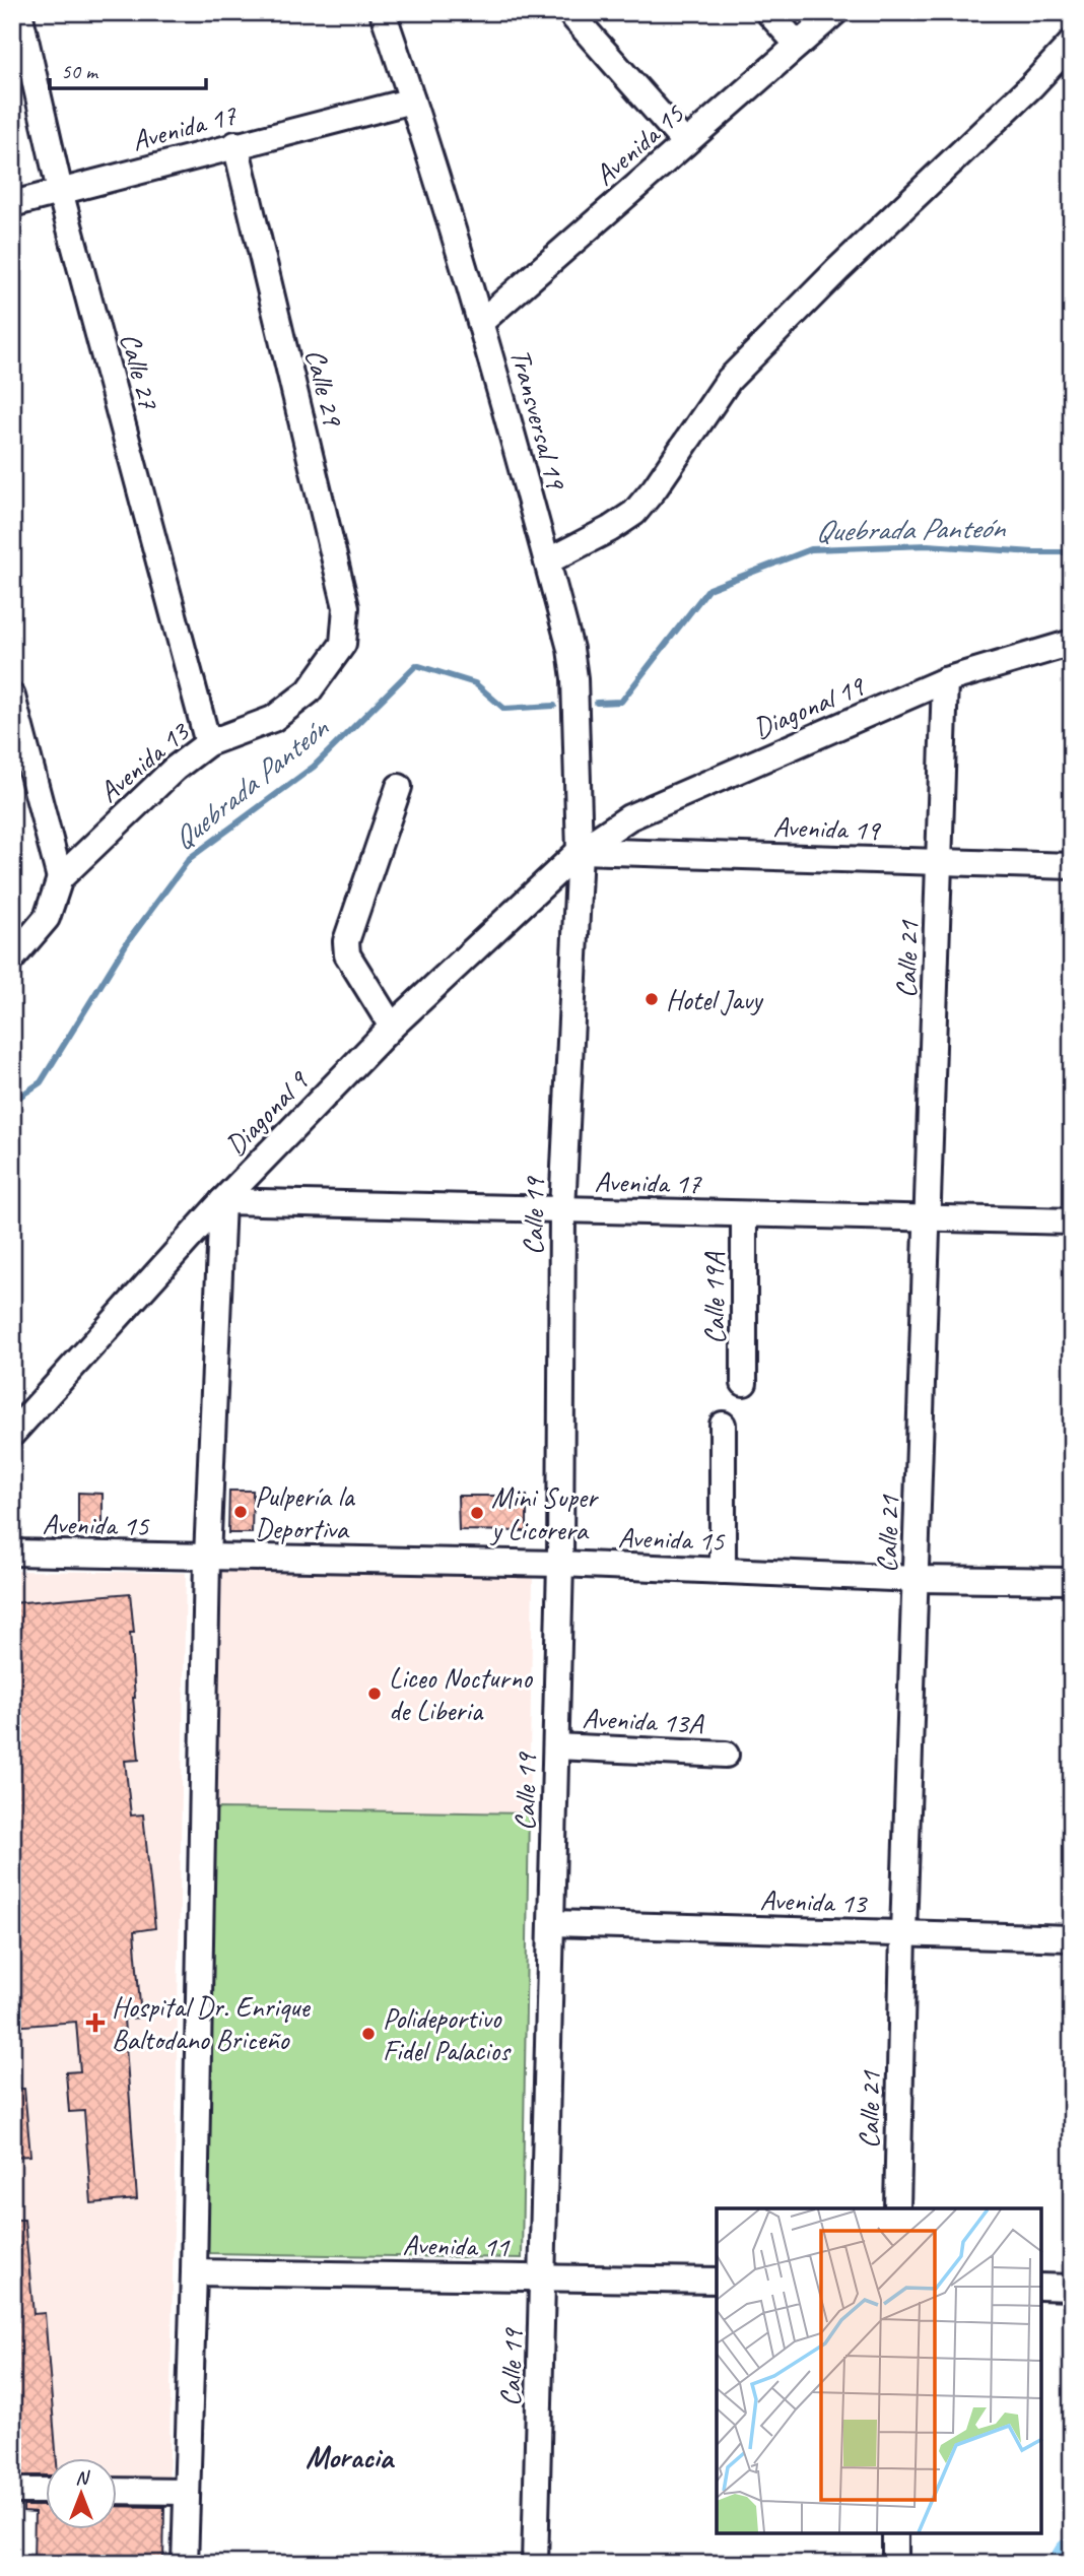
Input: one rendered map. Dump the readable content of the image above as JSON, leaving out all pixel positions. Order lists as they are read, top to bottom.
{
  "streets": {
    "street": [
      "Avenida 17",
      "Avenida 15",
      "Calle 27",
      "Calle 29",
      "Transversal 19",
      "Diagonal 19",
      "Avenida 13",
      "Avenida 19",
      "Calle 21",
      "Diagonal 9",
      "Calle 19",
      "Calle 19A",
      "Avenida 13A",
      "Avenida 11"
    ]
  },
  "crossings": [
    ["Avenida 17", "Calle 27"],
    ["Avenida 17", "Calle 29"],
    ["Avenida 17", "Transversal 19"],
    ["Avenida 17", "Calle 21"],
    ["Avenida 17", "Diagonal 9"],
    ["Avenida 17", "Calle 19"],
    ["Avenida 17", "Calle 19A"],
    ["Avenida 15", "Transversal 19"],
    ["Avenida 15", "Calle 21"],
    ["Avenida 15", "Calle 19"],
    ["Calle 27", "Avenida 13"],
    ["Calle 29", "Avenida 13"],
    ["Transversal 19", "Diagonal 19"],
    ["Transversal 19", "Avenida 19"],
    ["Transversal 19", "Diagonal 9"],
    ["Transversal 19", "Calle 19"],
    ["Diagonal 19", "Avenida 19"],
    ["Diagonal 19", "Calle 21"],
    ["Diagonal 19", "Diagonal 9"],
    ["Diagonal 19", "Calle 19"],
    ["Avenida 13", "Calle 21"],
    ["Avenida 13", "Calle 19"],
    ["Avenida 19", "Calle 21"],
    ["Avenida 19", "Diagonal 9"],
    ["Avenida 19", "Calle 19"],
    ["Diagonal 9", "Calle 19"],
    ["Calle 19", "Avenida 13A"],
    ["Calle 19", "Avenida 11"]
  ],
  "districts": ["Moracia"],
  "water": ["Quebrada Panteón"],
  "places": {
    "other": [
      "Hotel Javy",
      "Pulpería la Deportiva",
      "Mini Super y Licorera",
      "Liceo Nocturno de Liberia",
      "Polideportivo Fidel Palacios"
    ],
    "health": ["Hospital Dr. Enrique Baltodano Briceño"]
  },
  "scale_bar": "50 m",
  "north": "top"
}
